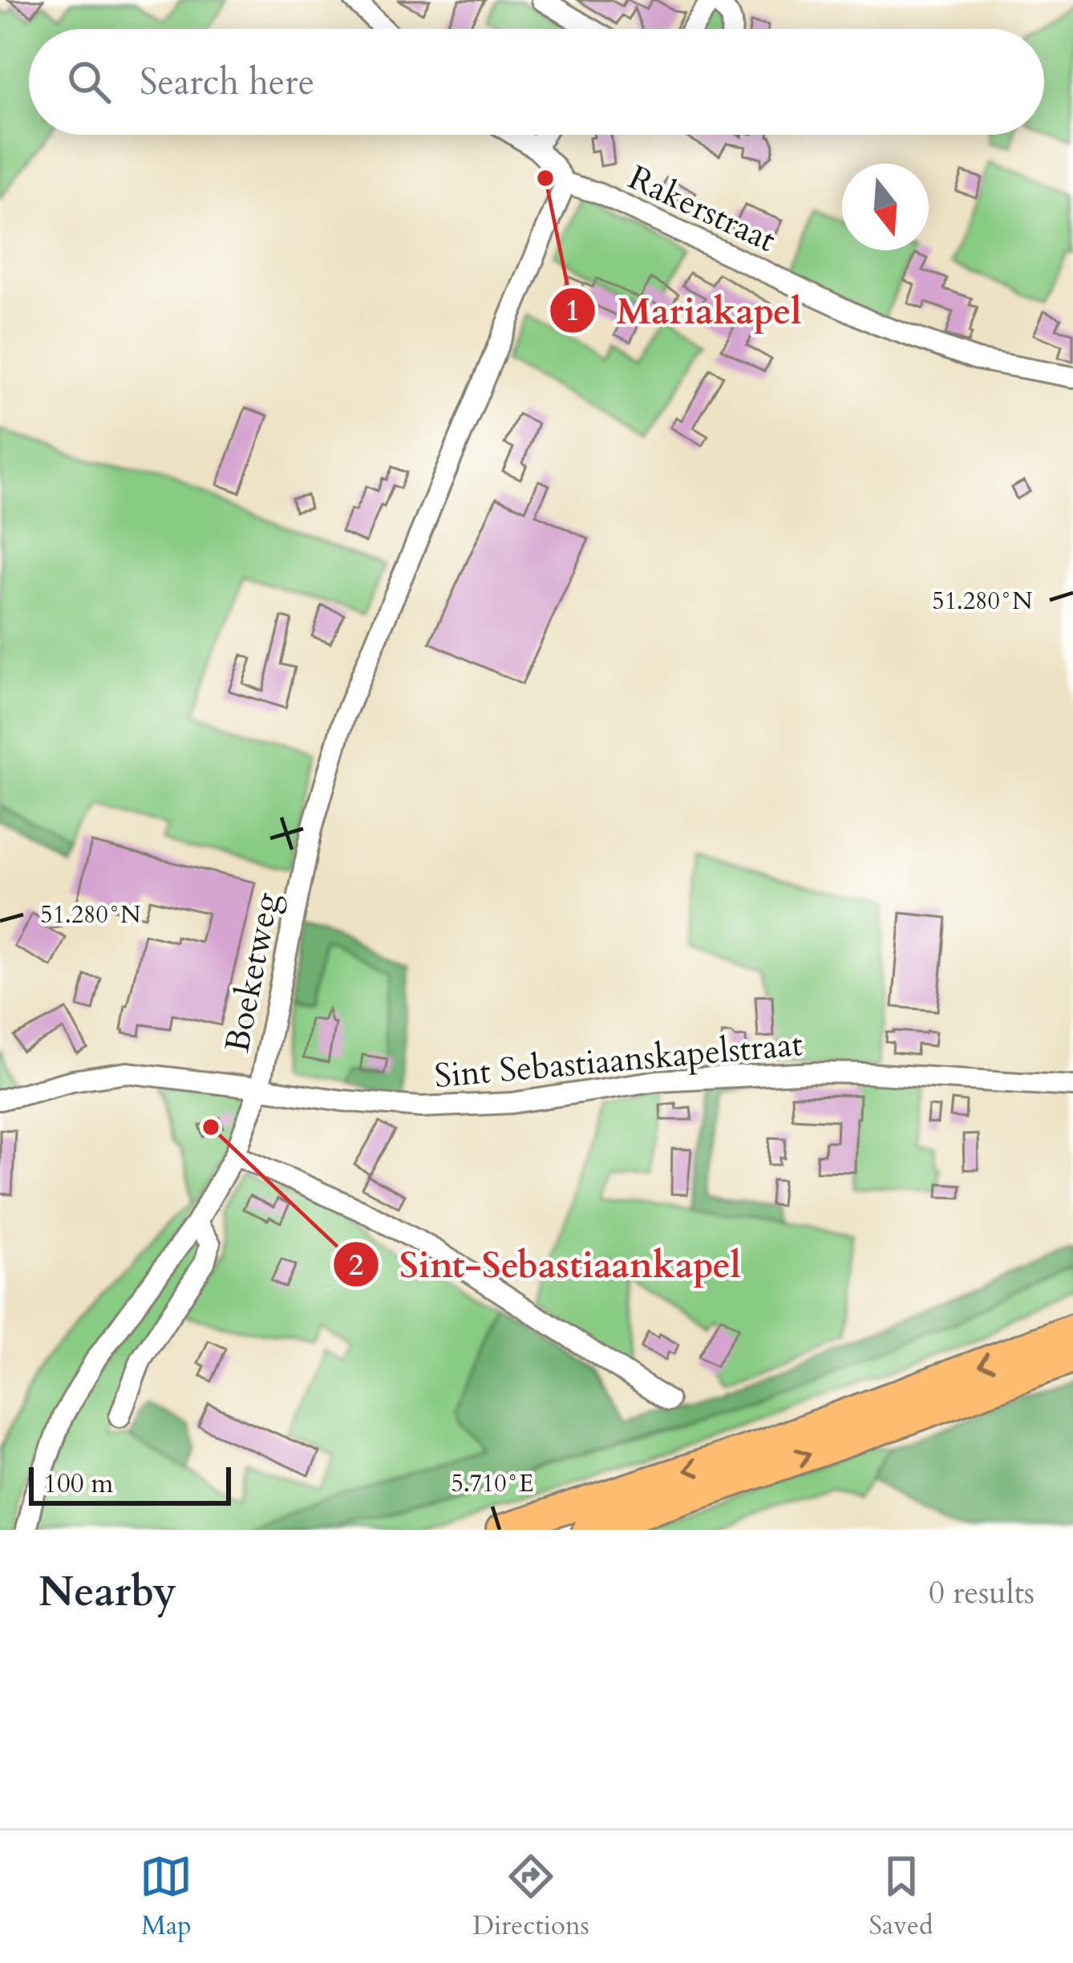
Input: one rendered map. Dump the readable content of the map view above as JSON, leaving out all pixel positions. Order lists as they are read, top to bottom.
{
  "streets": {
    "street": ["Rakerstraat", "Boeketweg", "Sint Sebastiaanskapelstraat"]
  },
  "crossings": [
    ["Rakerstraat", "Boeketweg"],
    ["Boeketweg", "Sint Sebastiaanskapelstraat"]
  ],
  "places": ["Mariakapel", "Sint-Sebastiaankapel"],
  "scale_bar": "100 m",
  "north": "bottom",
  "page": {
    "search": "Search here",
    "scale": "100 m",
    "heading": ["Nearby", "0 results"],
    "nav": ["Map", "Directions", "Saved"]
  },
  "coordinates": ["51.280°N", "5.710°E"]
}
